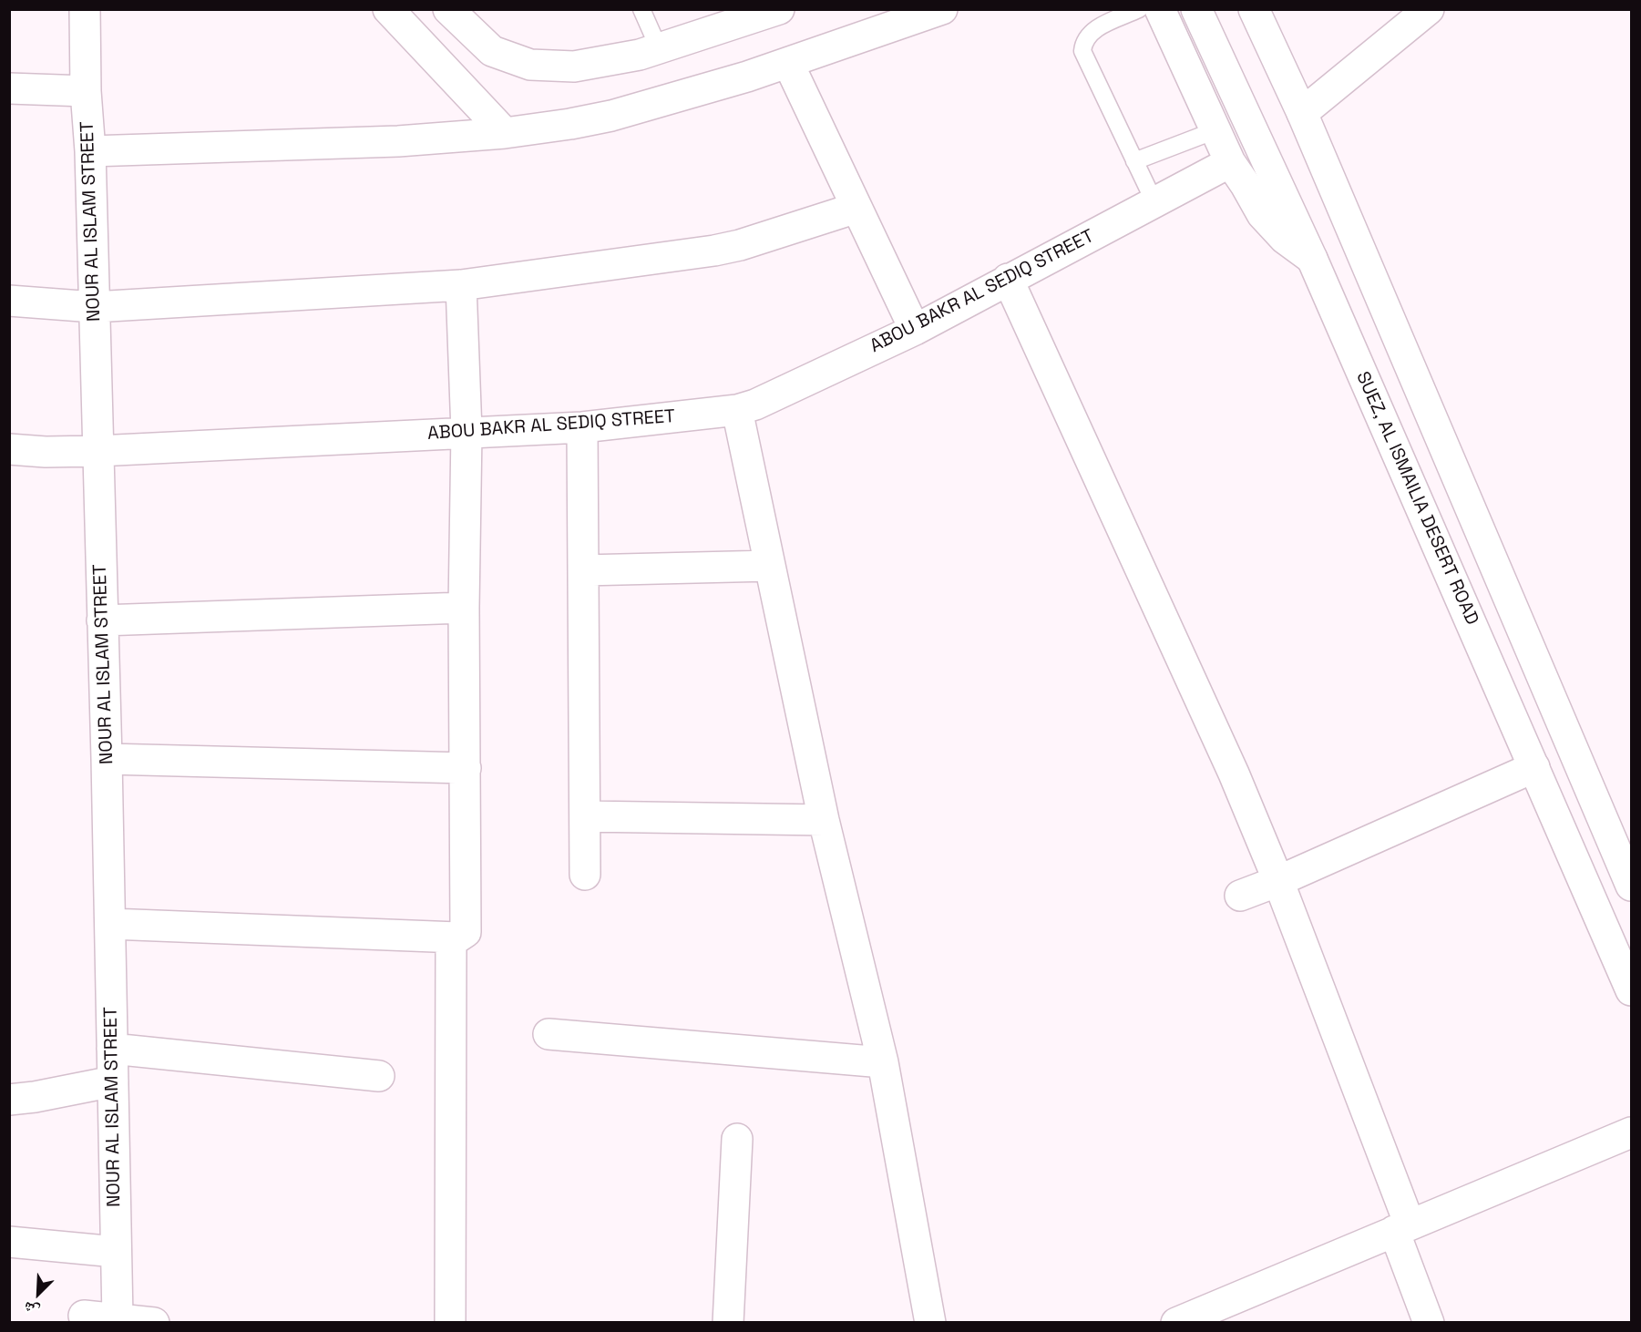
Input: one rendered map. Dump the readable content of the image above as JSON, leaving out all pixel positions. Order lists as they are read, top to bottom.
{
  "streets": {
    "main road": ["NOUR AL ISLAM STREET", "ABOU BAKR AL SEDIQ STREET", "SUEZ, AL ISMAILIA DESERT ROAD"]
  },
  "crossings": [
    ["NOUR AL ISLAM STREET", "ABOU BAKR AL SEDIQ STREET"]
  ],
  "north": "bottom left"
}
